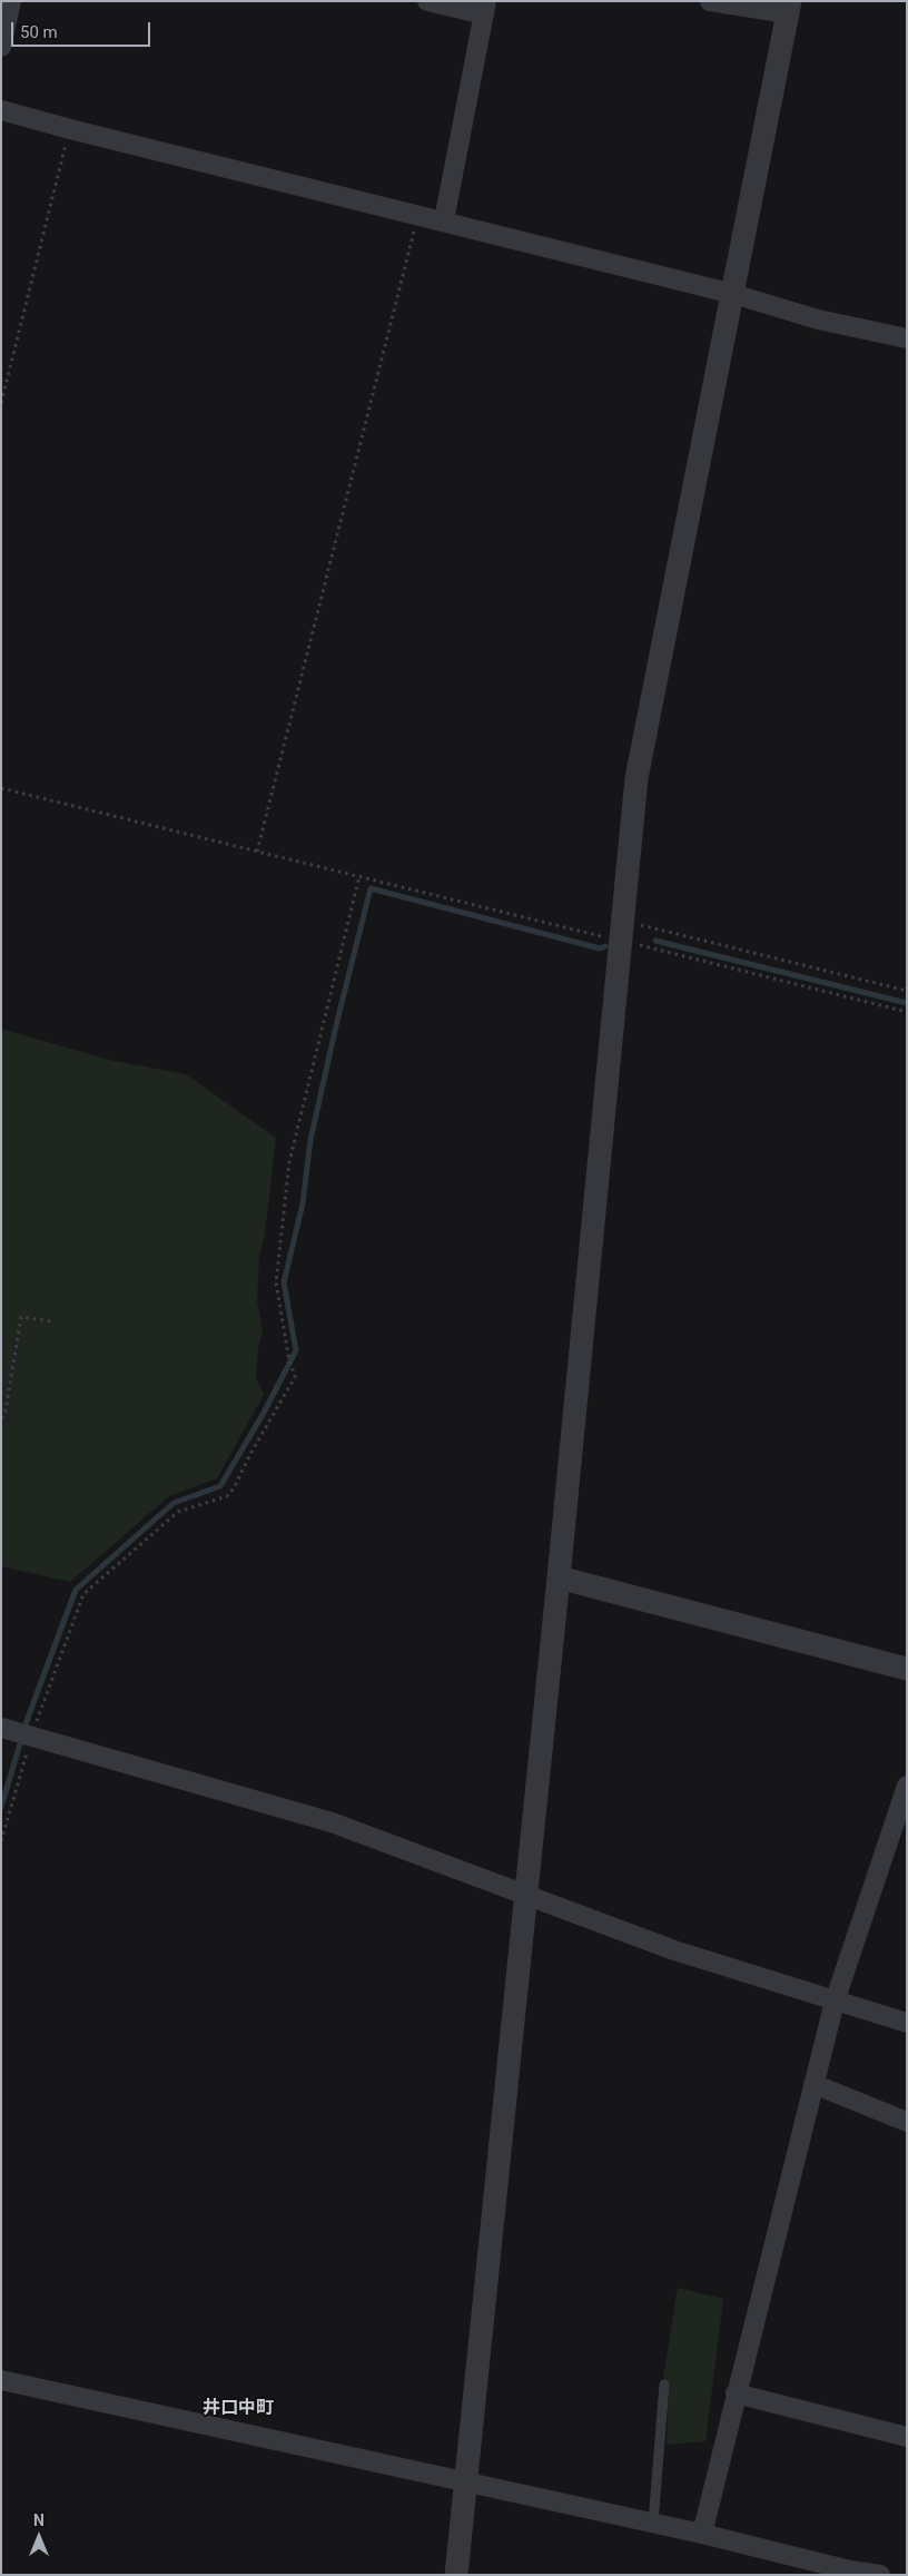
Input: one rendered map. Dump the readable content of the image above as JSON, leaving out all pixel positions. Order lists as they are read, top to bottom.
{
  "districts": ["井口中町"],
  "scale_bar": "50 m",
  "north": "top"
}
